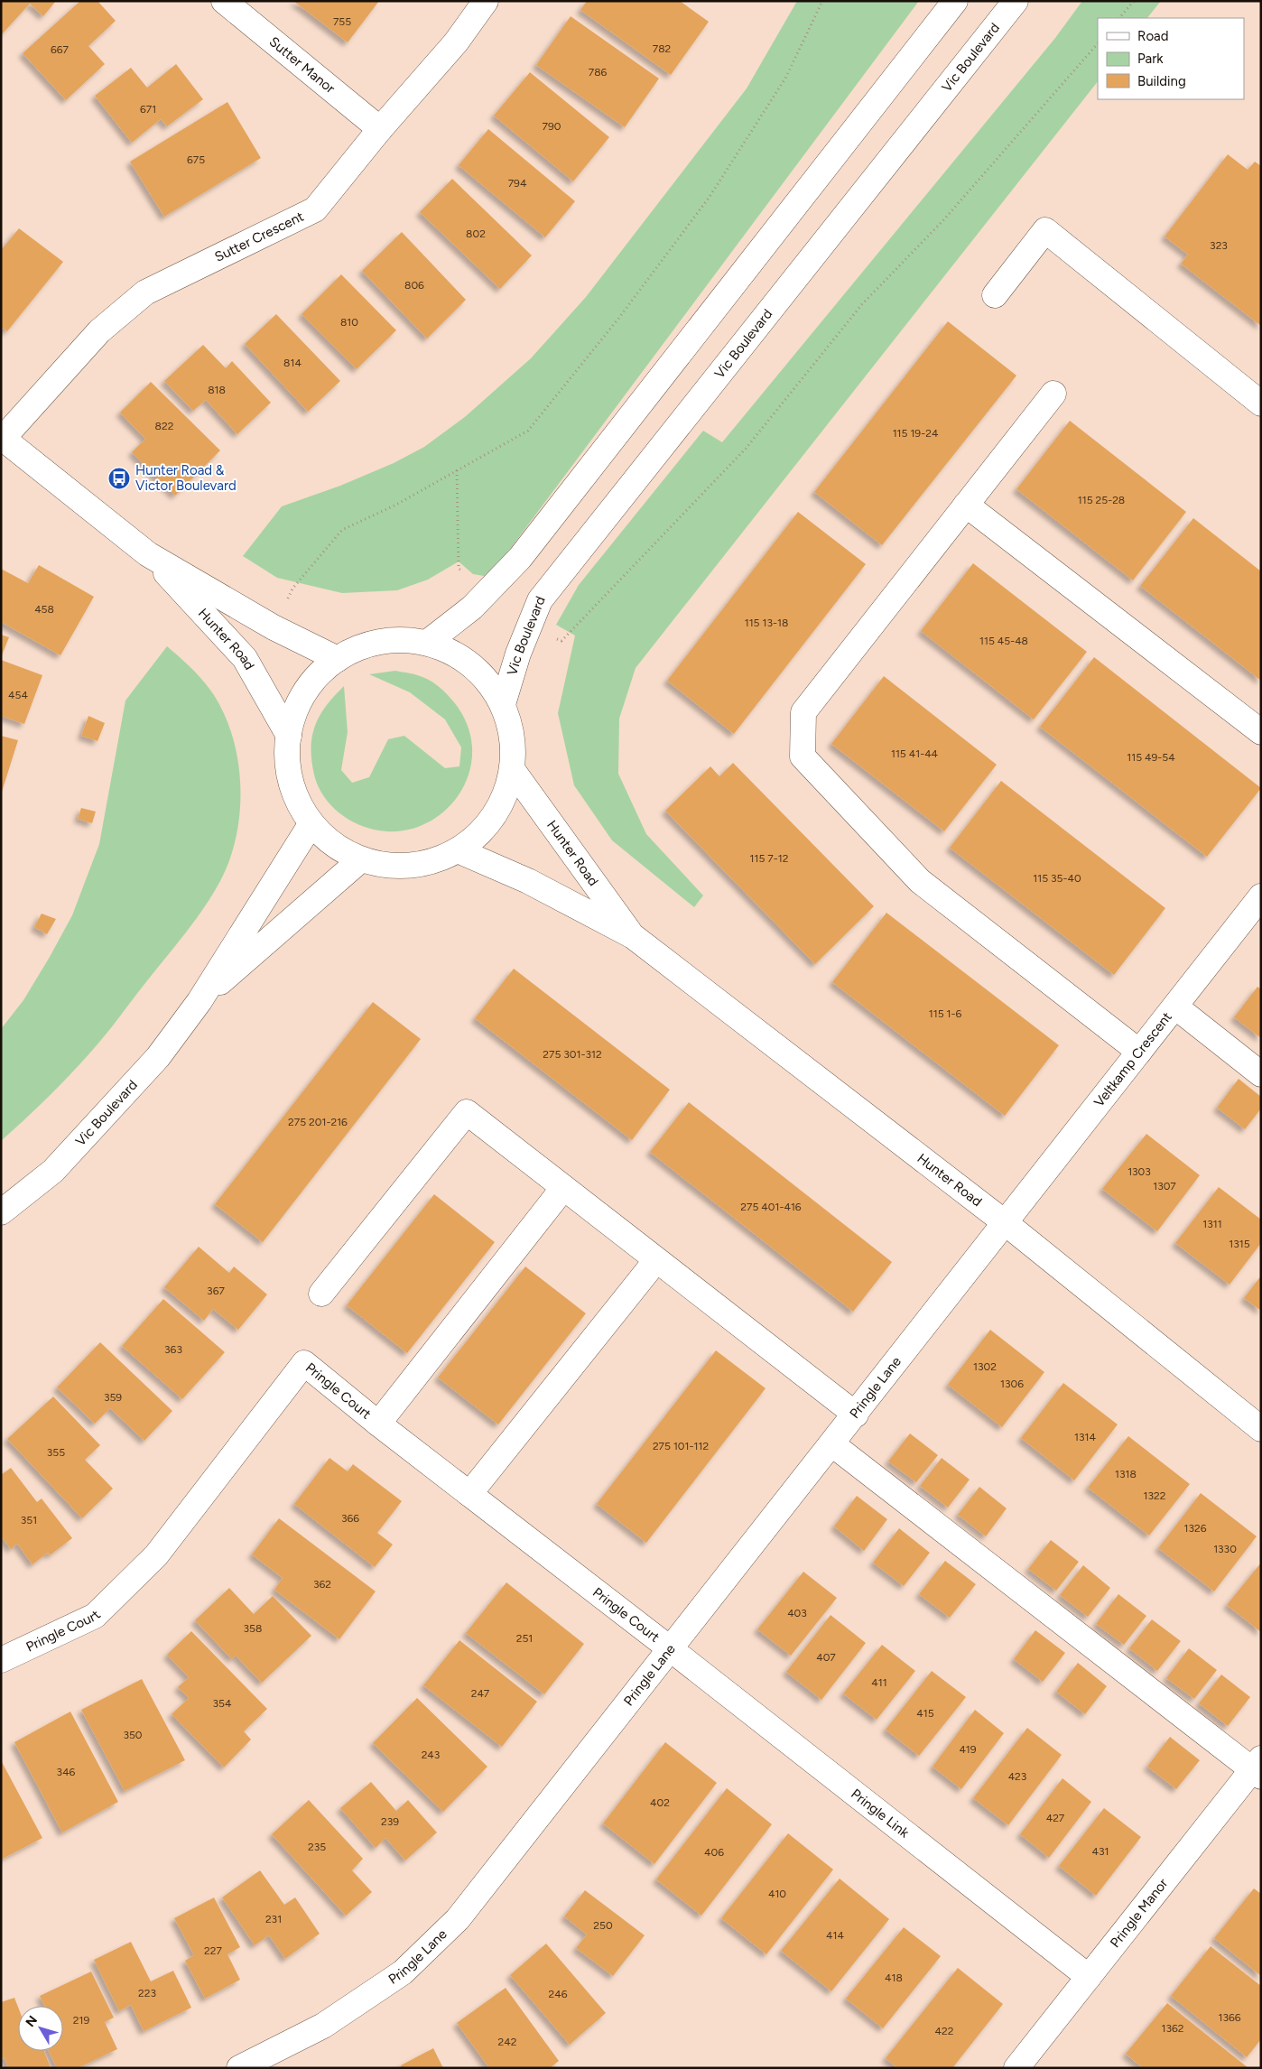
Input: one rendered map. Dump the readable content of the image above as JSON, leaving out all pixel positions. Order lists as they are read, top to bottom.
{
  "streets": {
    "street": [
      "Vic Boulevard",
      "Sutter Manor",
      "Sutter Crescent",
      "Hunter Road",
      "Veltkamp Crescent",
      "Pringle Lane",
      "Pringle Court",
      "Pringle Link",
      "Pringle Manor"
    ]
  },
  "crossings": [
    ["Sutter Manor", "Sutter Crescent"],
    ["Sutter Crescent", "Hunter Road"],
    ["Hunter Road", "Veltkamp Crescent"],
    ["Hunter Road", "Pringle Lane"],
    ["Veltkamp Crescent", "Pringle Lane"],
    ["Pringle Lane", "Pringle Court"],
    ["Pringle Lane", "Pringle Link"],
    ["Pringle Court", "Pringle Link"],
    ["Pringle Link", "Pringle Manor"]
  ],
  "places": {
    "bus stop": ["Hunter Road & Victor Boulevard"]
  },
  "house_numbers": [
    "755",
    "782",
    "667",
    "786",
    "671",
    "790",
    "675",
    "794",
    "802",
    "323",
    "806",
    "810",
    "814",
    "818",
    "822",
    "115 19-24",
    "115 25-28",
    "458",
    "115 13-18",
    "115 45-48",
    "454",
    "115 41-44",
    "115 49-54",
    "115 7-12",
    "115 35-40",
    "115 1-6",
    "275 301-312",
    "275 201-216",
    "1303",
    "1307",
    "275 401-416",
    "1311",
    "1315",
    "367",
    "363",
    "1302",
    "1306",
    "359",
    "1314",
    "275 101-112",
    "355",
    "1318",
    "1322",
    "366",
    "351",
    "1326",
    "1330",
    "362",
    "403",
    "358",
    "251",
    "407",
    "411",
    "247",
    "354",
    "415",
    "350",
    "419",
    "243",
    "346",
    "423",
    "402",
    "427",
    "239",
    "235",
    "431",
    "406",
    "410",
    "231",
    "250",
    "414",
    "227",
    "418",
    "223",
    "246",
    "1366",
    "219",
    "1362",
    "422",
    "242"
  ],
  "legend": ["Road", "Park", "Building"],
  "north": "top left"
}
